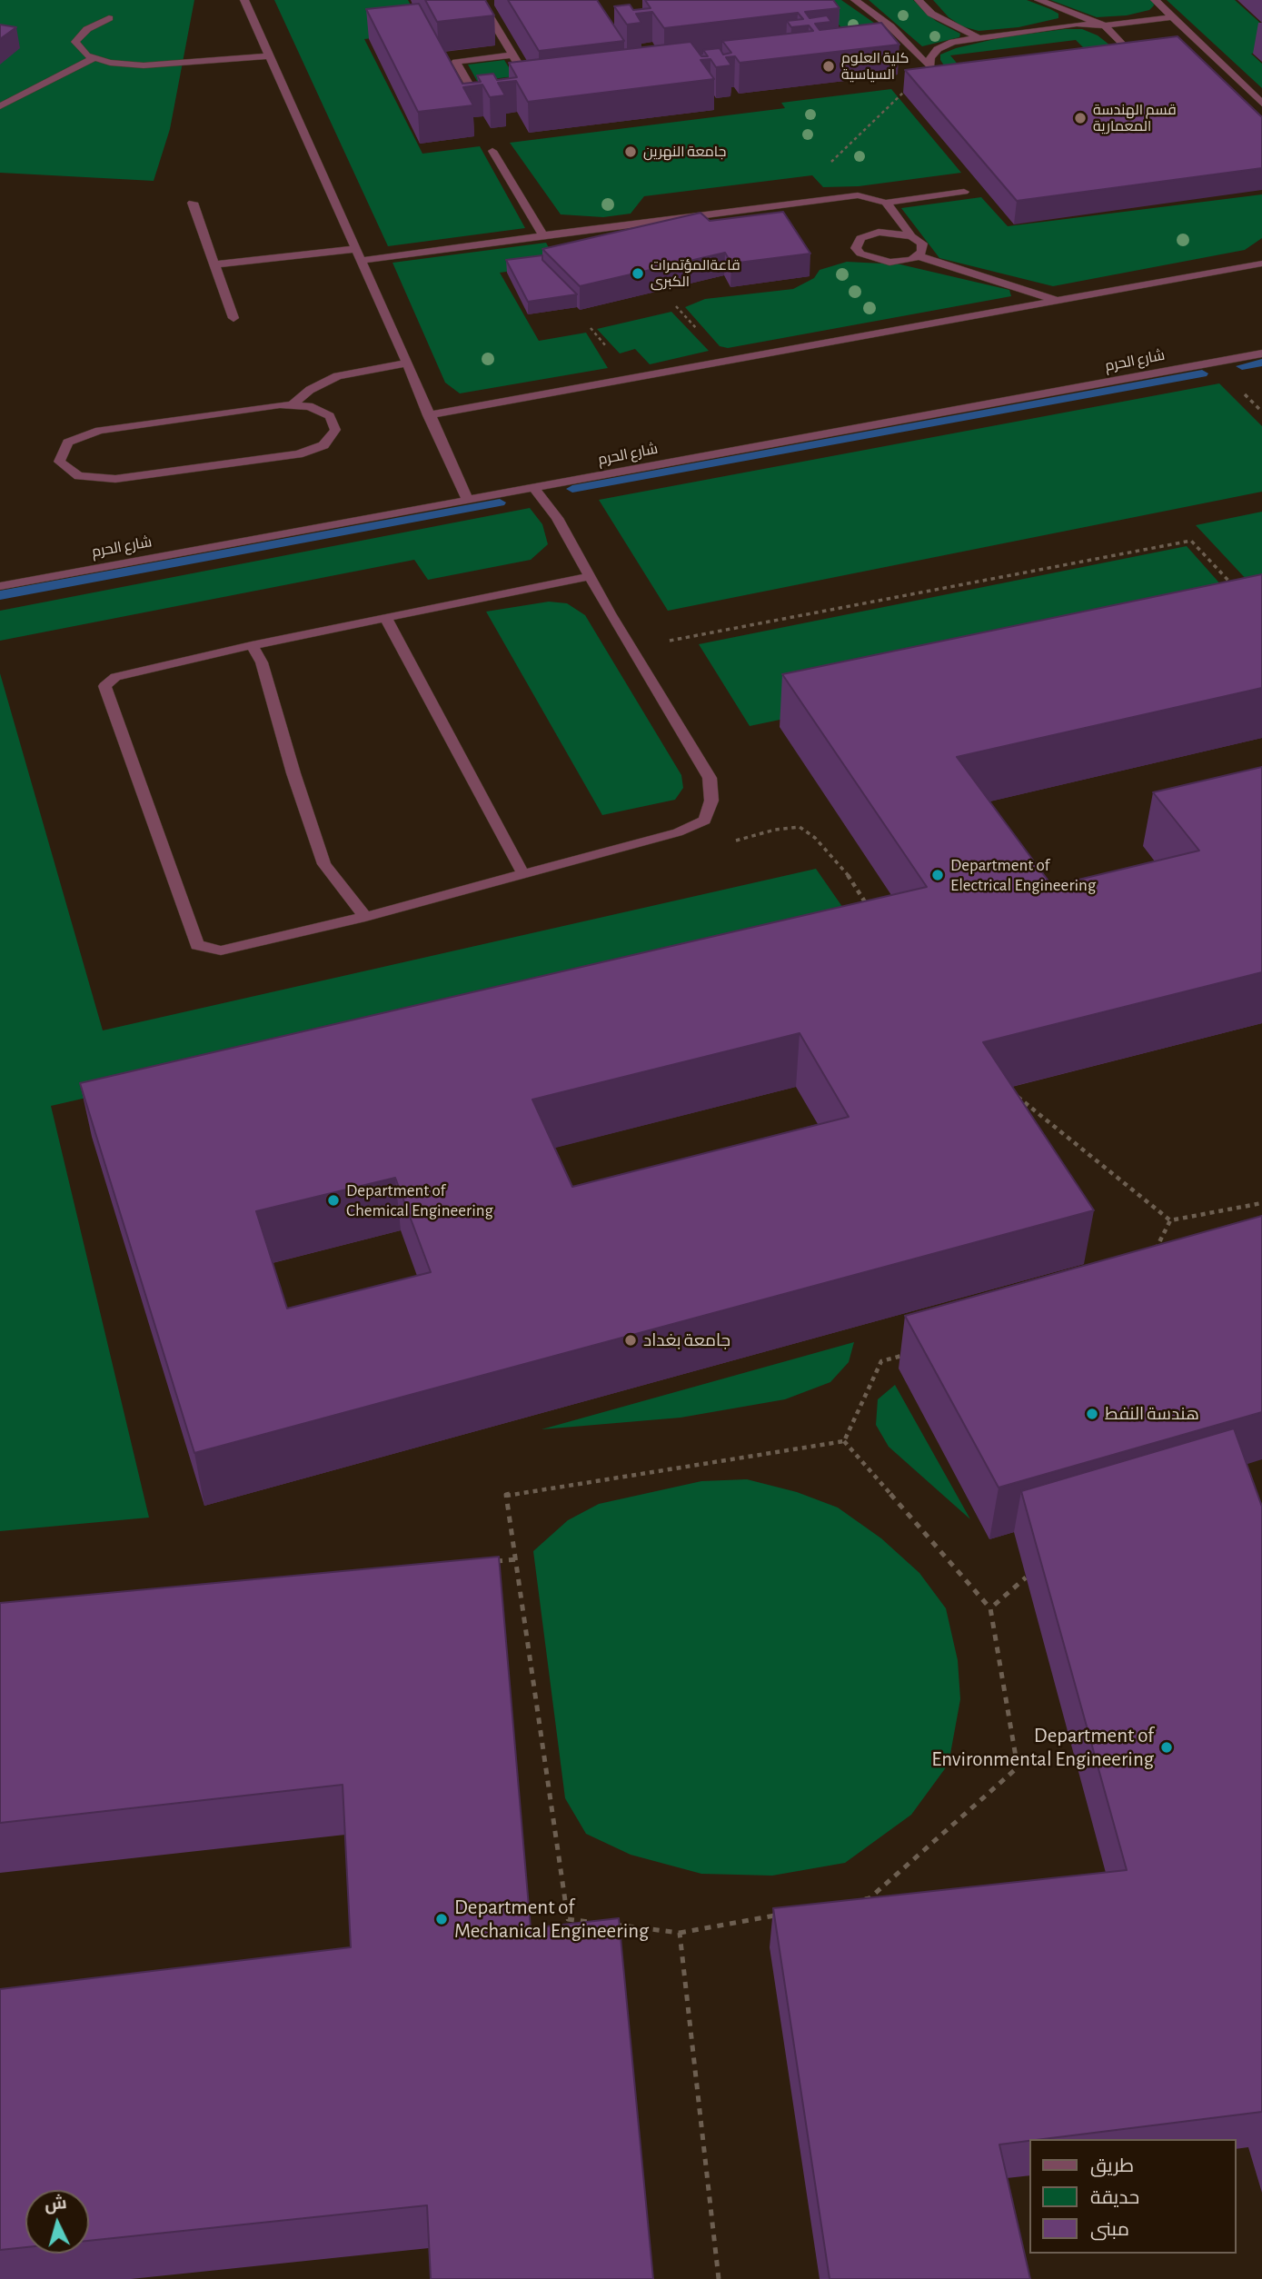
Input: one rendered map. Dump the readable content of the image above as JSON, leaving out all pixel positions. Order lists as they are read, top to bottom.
{
  "streets": {
    "street": ["شارع الحرم"]
  },
  "places": [
    "كلية العلوم السياسية",
    "قسم الهندسة المعمارية",
    "جامعة النهرين",
    "قاعةالمؤتمرات الكبرى",
    "Department of Electrical Engineering",
    "Department of Chemical Engineering",
    "جامعة بغداد",
    "هندسة النفط",
    "Department of Environmental Engineering",
    "Department of Mechanical Engineering"
  ],
  "legend": ["طريق", "حديقة", "مبنى"],
  "north": "top"
}
